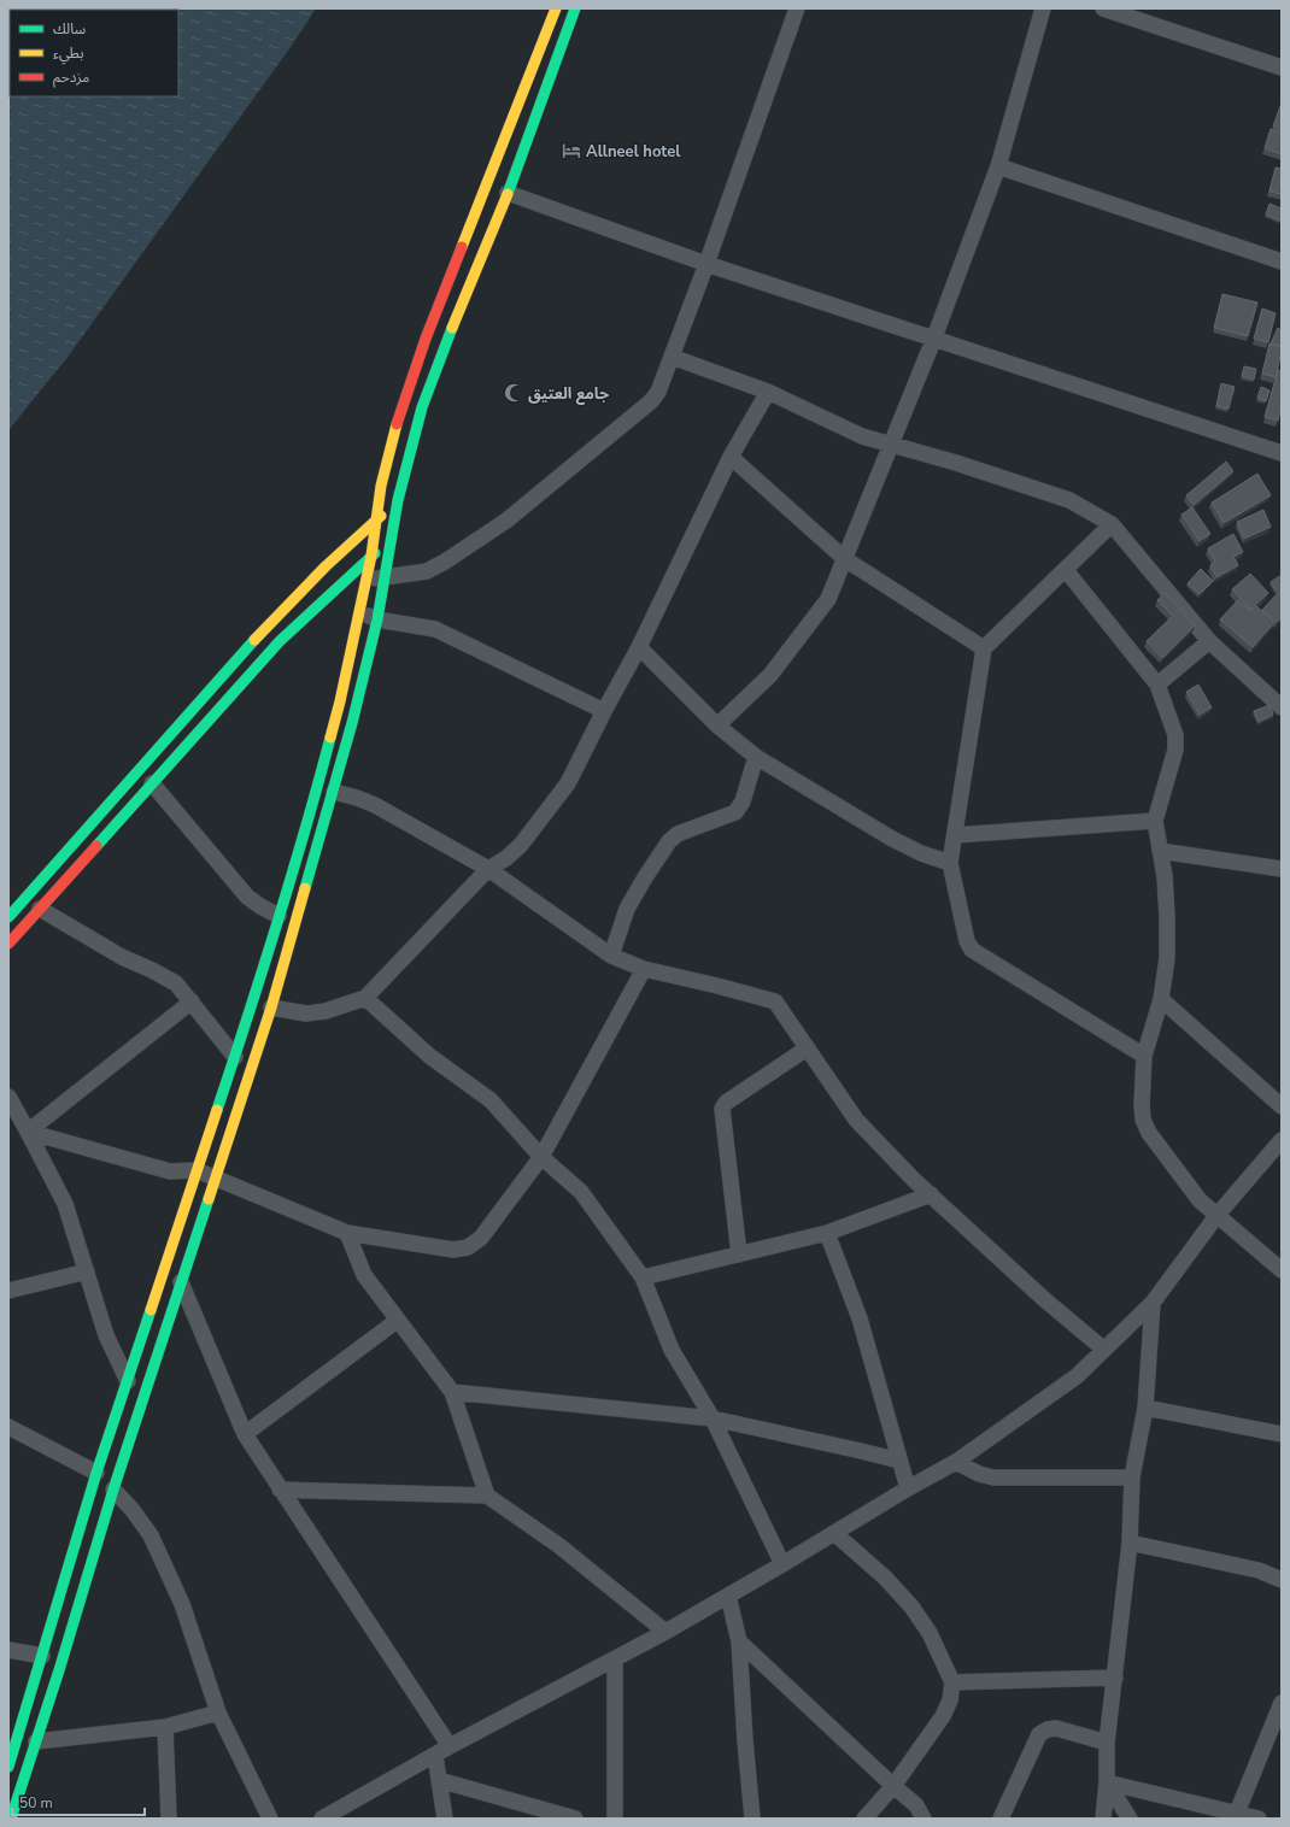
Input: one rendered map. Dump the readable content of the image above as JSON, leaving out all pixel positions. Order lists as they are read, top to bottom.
{
  "places": {
    "hotel": ["Allneel hotel"],
    "mosque": ["جامع العتيق"]
  },
  "legend": ["سالك", "بطيء", "مزدحم"],
  "scale_bar": "50 m"
}
